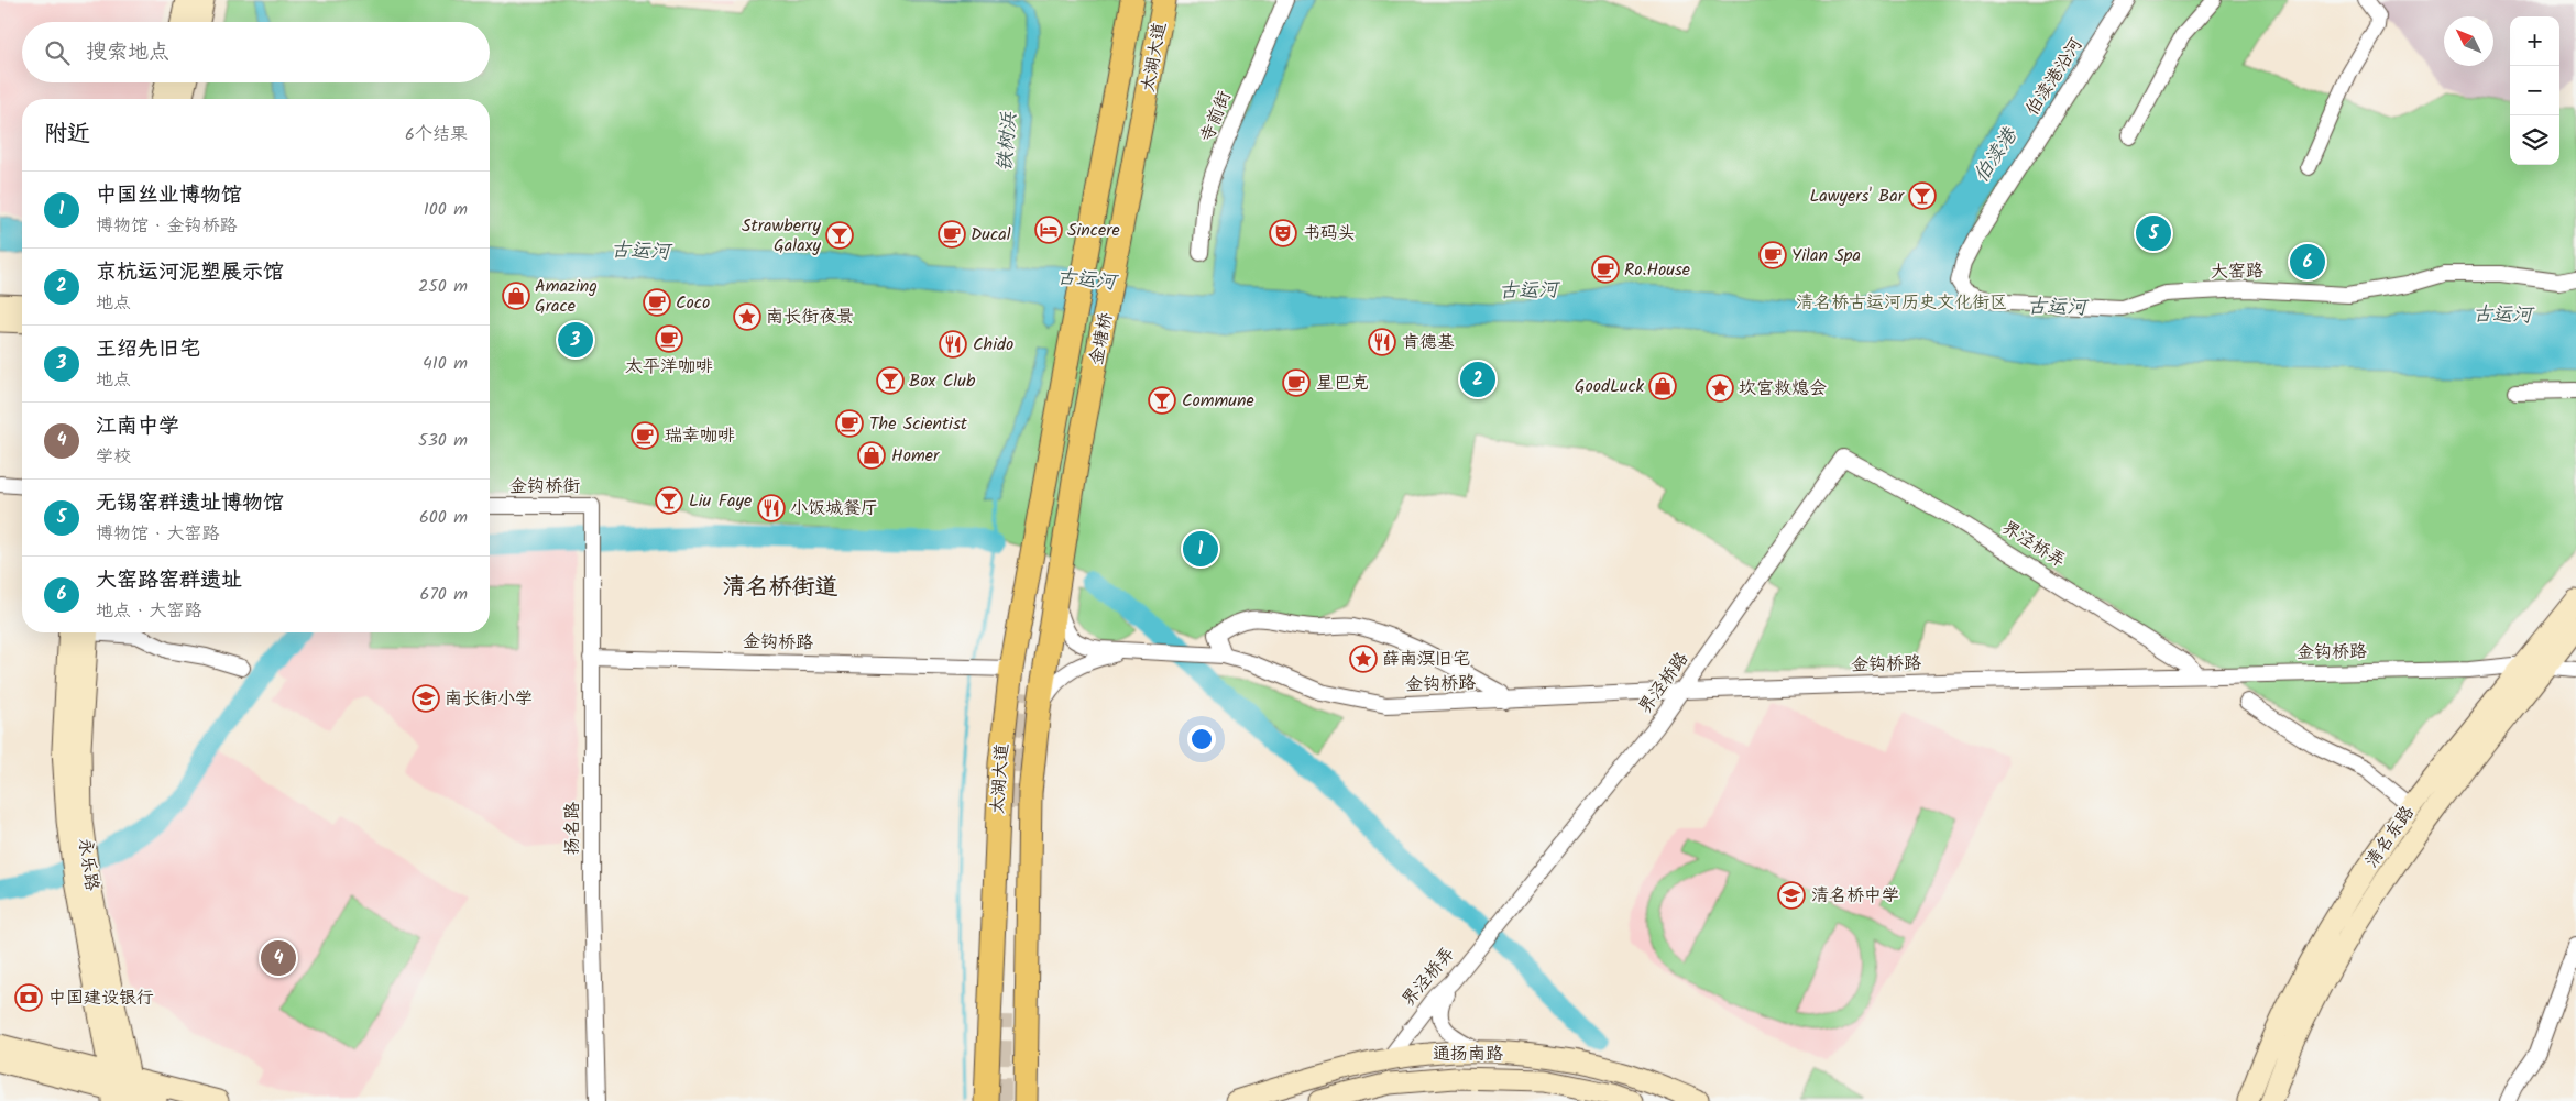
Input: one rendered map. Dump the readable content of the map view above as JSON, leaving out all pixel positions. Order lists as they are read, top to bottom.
{
  "streets": {
    "main road": [
      "太湖大道",
      "金塘桥",
      "清名东路",
      "永乐路",
      "通扬南路"
    ],
    "street": [
      "伯渎港沿河",
      "寺前街",
      "大窑路",
      "金钩桥街",
      "界泾桥弄",
      "金钩桥路",
      "界泾桥路",
      "扬名路"
    ]
  },
  "crossings": [
    ["太湖大道", "金塘桥"],
    ["太湖大道", "金钩桥路"],
    ["伯渎港沿河", "大窑路"],
    ["金钩桥街", "扬名路"],
    ["界泾桥弄", "金钩桥路"],
    ["界泾桥弄", "界泾桥路"],
    ["界泾桥弄", "通扬南路"],
    ["金钩桥路", "界泾桥路"],
    ["金钩桥路", "扬名路"],
    ["金钩桥路", "清名东路"]
  ],
  "districts": ["清名桥街道"],
  "water": ["铁树浜", "伯渎港", "古运河"],
  "parks": ["清名桥古运河历史文化街区"],
  "places": {
    "bar": [
      "Lawyers' Bar",
      "Strawberry Galaxy",
      "Box Club",
      "Commune",
      "Liu Faye"
    ],
    "hotel": ["Sincere"],
    "theatre": ["书码头"],
    "cafe": [
      "Ducal",
      "Yilan Spa",
      "Ro.House",
      "Coco",
      "太平洋咖啡",
      "星巴克",
      "The Scientist",
      "瑞幸咖啡"
    ],
    "shop": ["Amazing Grace", "GoodLuck", "Homer"],
    "place": ["南长街夜景", "坎宫救熄会", "薛南溟旧宅"],
    "restaurant": ["肯德基", "Chido", "小饭城餐厅"],
    "school or university": ["南长街小学", "清名桥中学"],
    "bank": ["中国建设银行"]
  },
  "north": "top left",
  "page": {
    "map_buttons": ["+", "−"],
    "search": "搜索地点",
    "heading": ["附近", "6个结果"],
    "list": [
      {
        "mark": "1",
        "name": "中国丝业博物馆",
        "note": "博物馆 · 金钩桥路",
        "value": "100 m"
      },
      {
        "mark": "2",
        "name": "京杭运河泥塑展示馆",
        "note": "地点",
        "value": "250 m"
      },
      {
        "mark": "3",
        "name": "王绍先旧宅",
        "note": "地点",
        "value": "410 m"
      },
      {
        "mark": "4",
        "name": "江南中学",
        "note": "学校",
        "value": "530 m"
      },
      {
        "mark": "5",
        "name": "无锡窑群遗址博物馆",
        "note": "博物馆 · 大窑路",
        "value": "600 m"
      },
      {
        "mark": "6",
        "name": "大窑路窑群遗址",
        "note": "地点 · 大窑路",
        "value": "670 m"
      }
    ],
    "pins": [
      "5",
      "6",
      "3",
      "2",
      "1",
      "4"
    ]
  }
}
